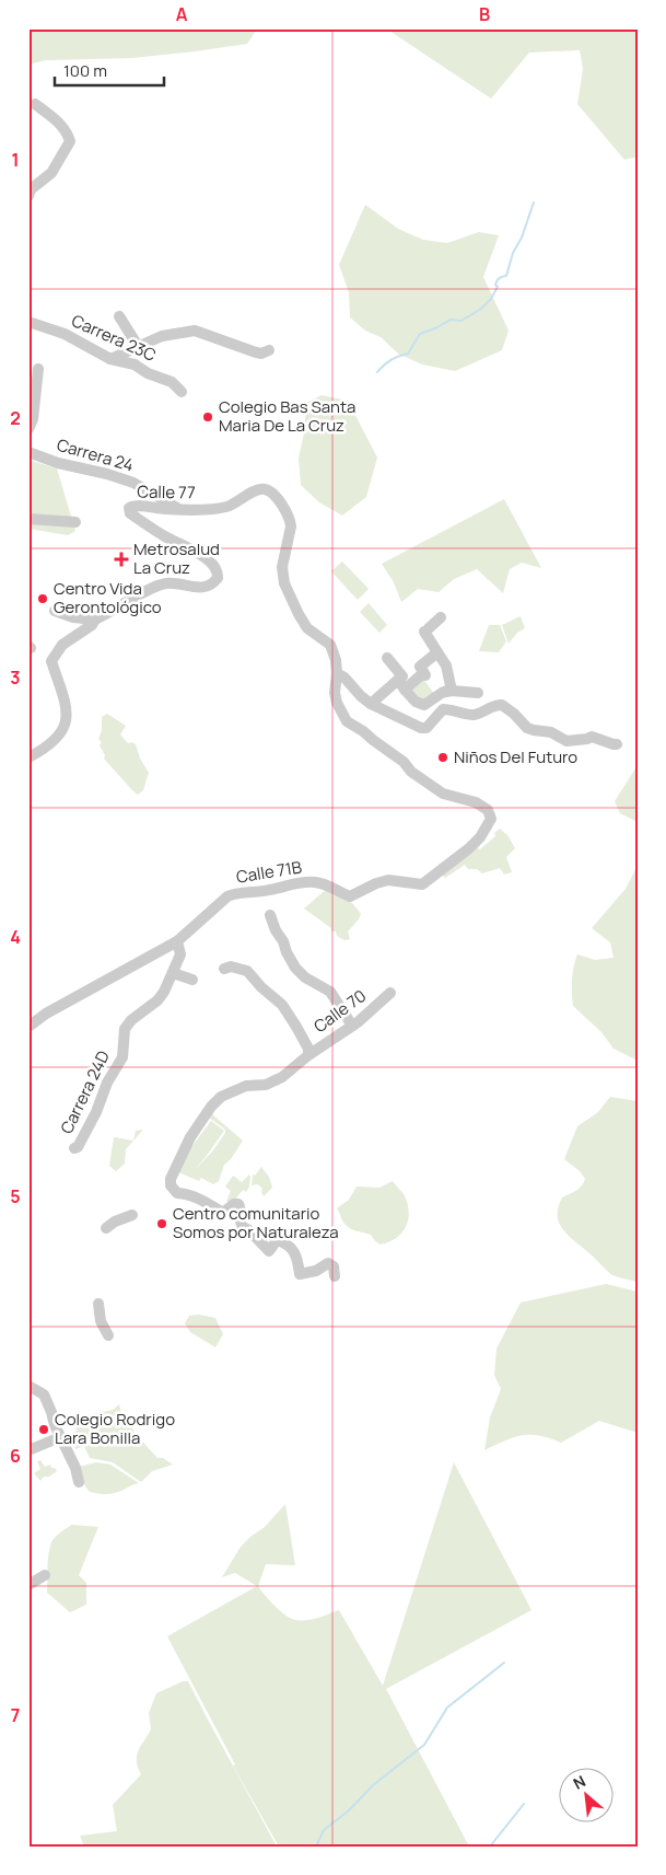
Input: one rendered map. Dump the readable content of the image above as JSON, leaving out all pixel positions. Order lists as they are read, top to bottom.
{
  "streets": {
    "street": [
      "Carrera 23C",
      "Carrera 24",
      "Calle 77",
      "Calle 71B",
      "Calle 70",
      "Carrera 24D"
    ]
  },
  "crossings": [
    ["Carrera 24", "Calle 77"],
    ["Calle 77", "Calle 71B"],
    ["Calle 71B", "Carrera 24D"]
  ],
  "places": {
    "other": [
      "Colegio Bas Santa Maria De La Cruz",
      "Centro Vida Gerontológico",
      "Niños Del Futuro",
      "Centro comunitario Somos por Naturaleza",
      "Colegio Rodrigo Lara Bonilla"
    ],
    "health": ["Metrosalud La Cruz"]
  },
  "scale_bar": "100 m",
  "north": "top left",
  "grid": {
    "columns": ["A", "B"],
    "rows": [
      "1",
      "2",
      "3",
      "4",
      "5",
      "6",
      "7"
    ]
  }
}
